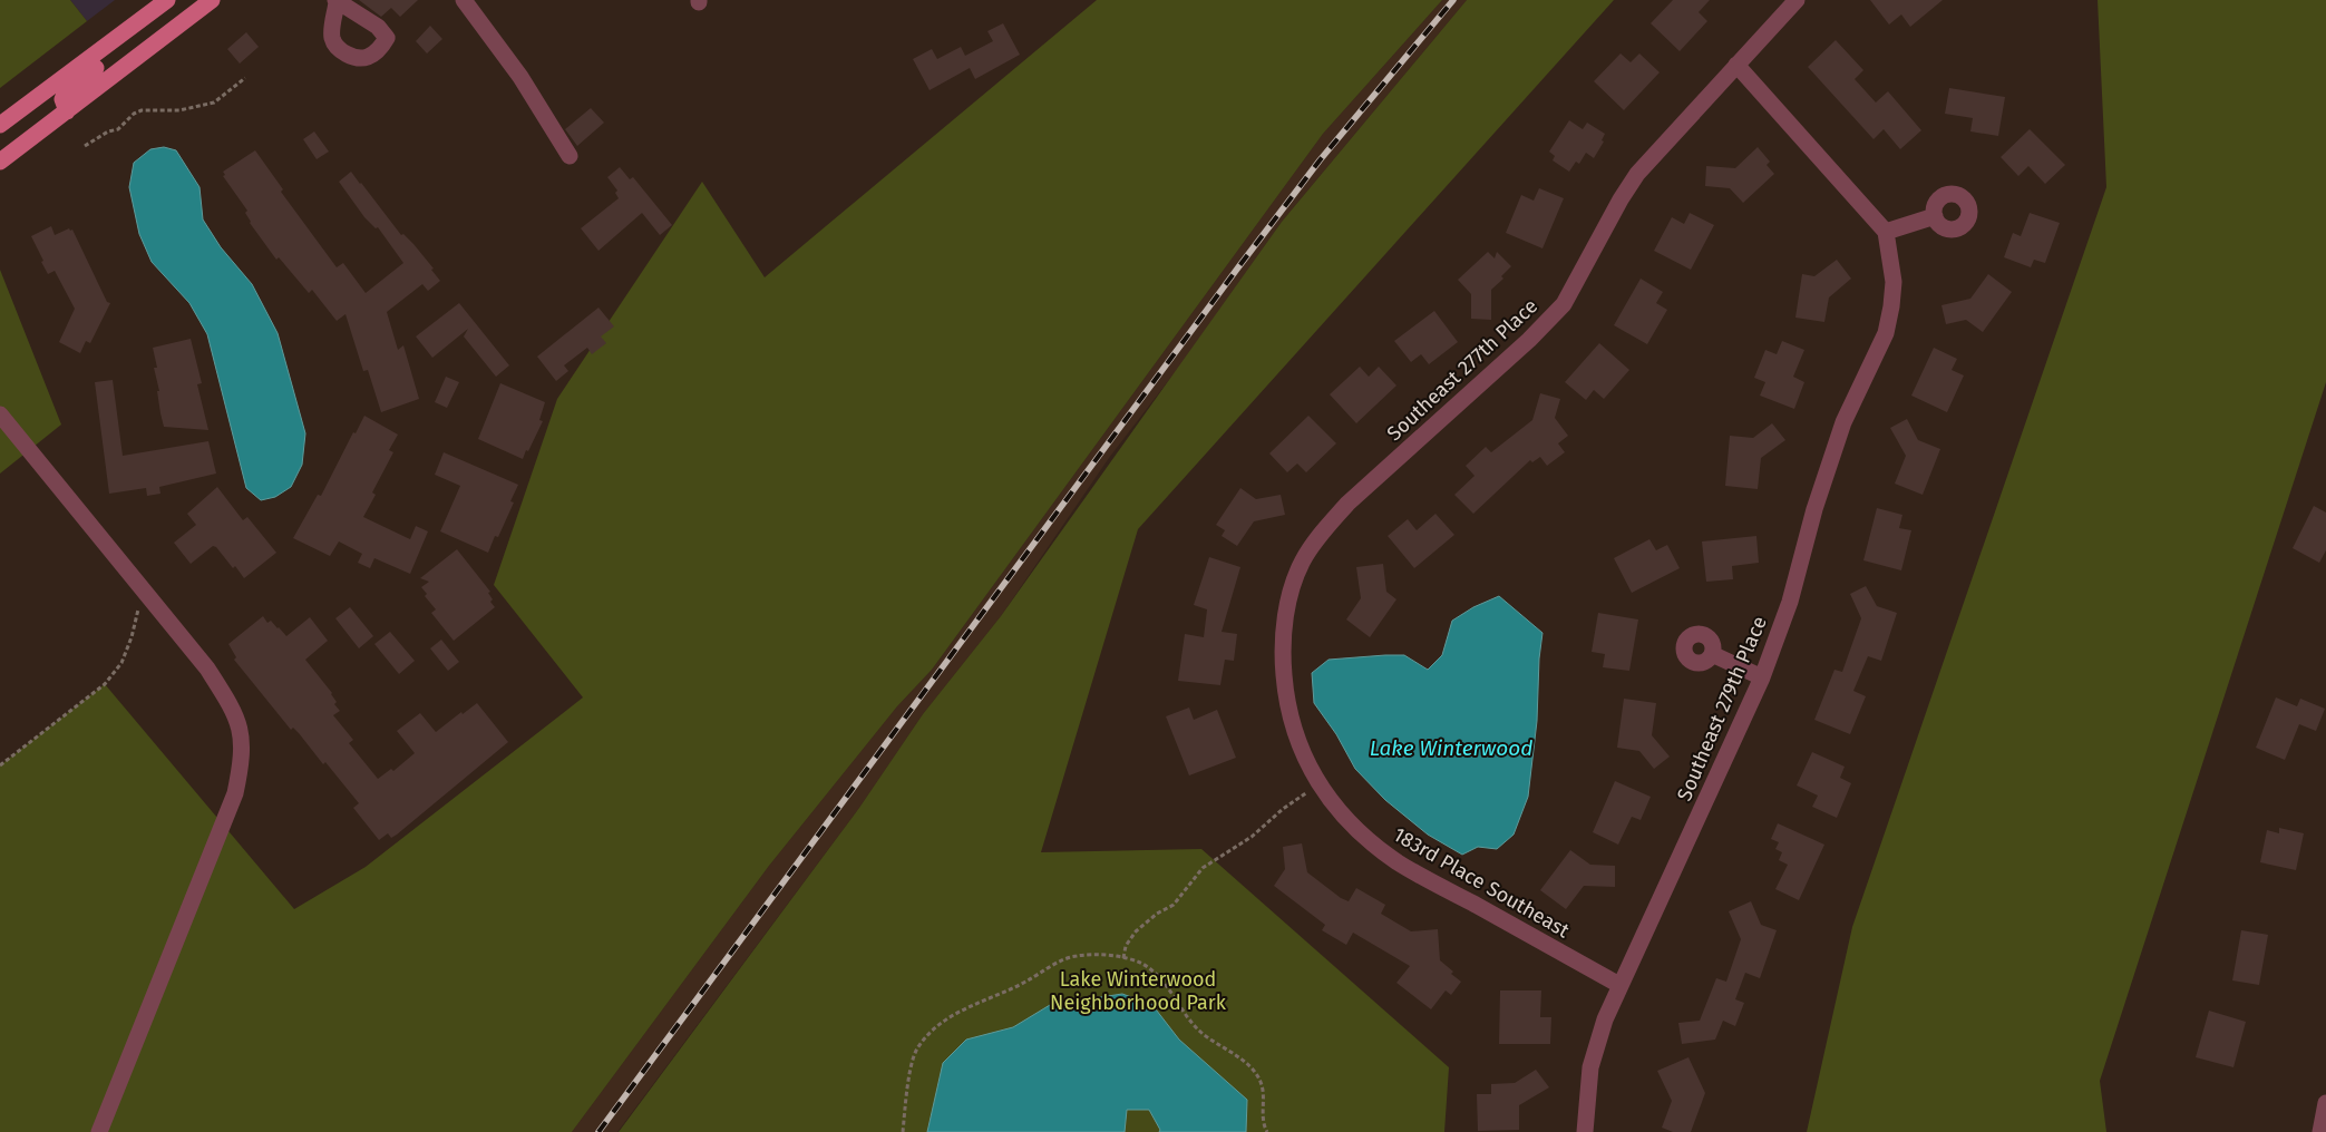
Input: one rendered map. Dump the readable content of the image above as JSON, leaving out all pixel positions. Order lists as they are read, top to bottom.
{
  "streets": {
    "street": ["Southeast 277th Place", "Southeast 279th Place", "183rd Place Southeast"]
  },
  "crossings": [
    ["Southeast 277th Place", "183rd Place Southeast"],
    ["Southeast 279th Place", "183rd Place Southeast"]
  ],
  "water": ["Lake Winterwood"],
  "parks": ["Lake Winterwood Neighborhood Park"]
}
